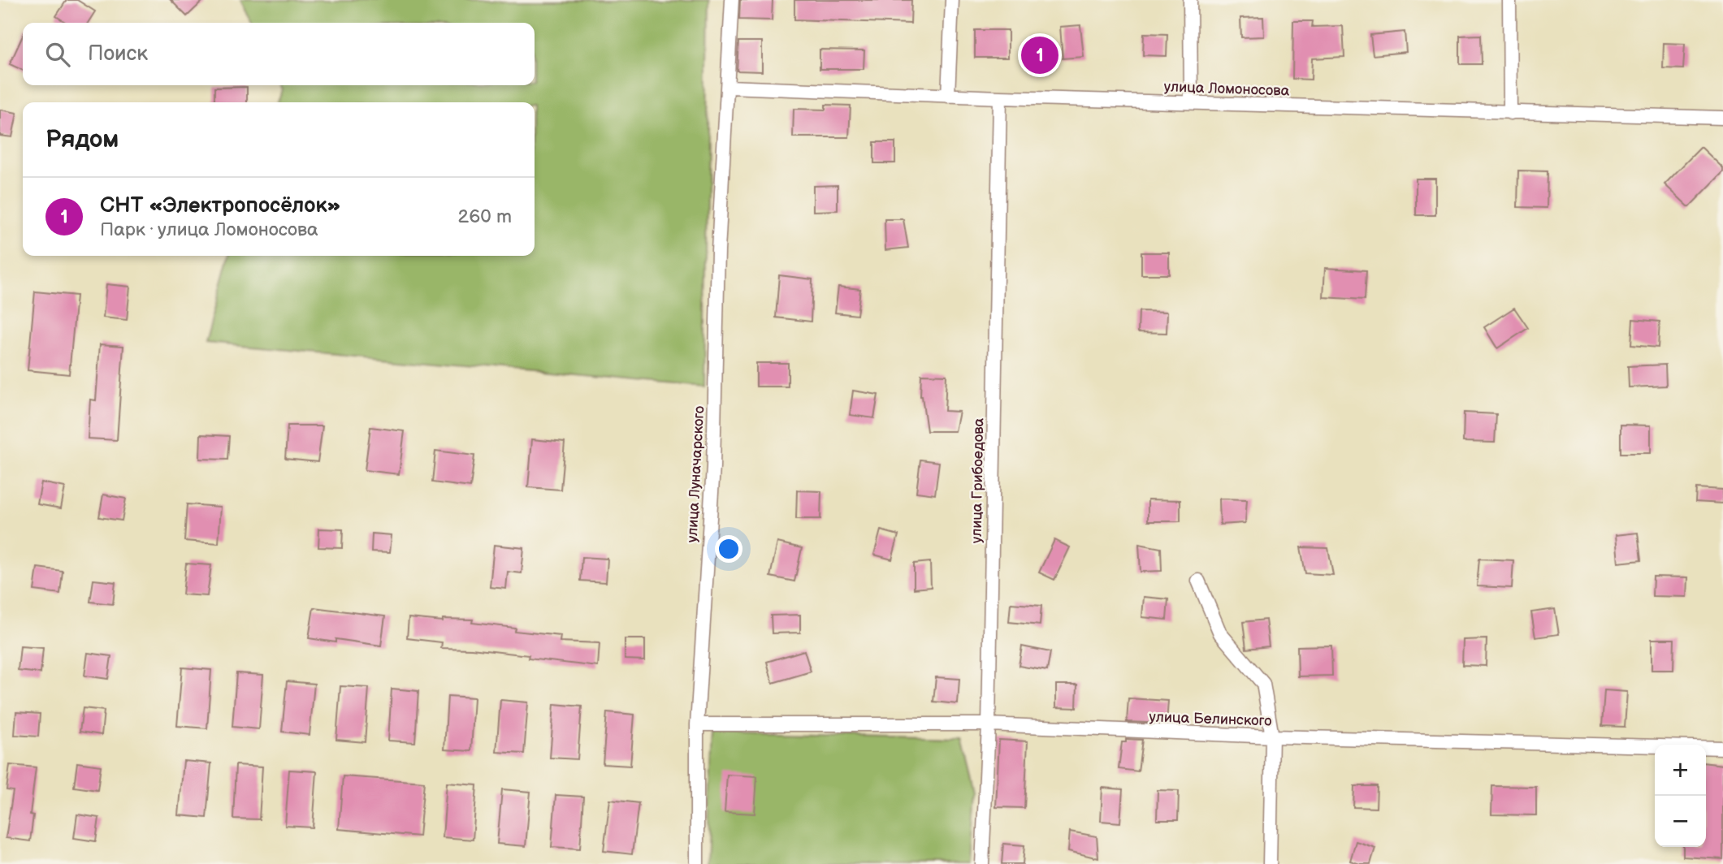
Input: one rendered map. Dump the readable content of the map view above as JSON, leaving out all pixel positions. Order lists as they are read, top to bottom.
{
  "streets": {
    "street": [
      "улица Ломоносова",
      "улица Луначарского",
      "улица Грибоедова",
      "улица Белинского"
    ]
  },
  "crossings": [
    ["улица Ломоносова", "улица Луначарского"],
    ["улица Ломоносова", "улица Грибоедова"],
    ["улица Луначарского", "улица Белинского"],
    ["улица Грибоедова", "улица Белинского"]
  ],
  "page": {
    "search": "Поиск",
    "pins": "1",
    "heading": "Рядом",
    "list": [
      {
        "mark": "1",
        "name": "СНТ «Электропосёлок»",
        "note": "Парк · улица Ломоносова",
        "value": "260 m"
      }
    ],
    "map_buttons": ["+", "−"]
  }
}
